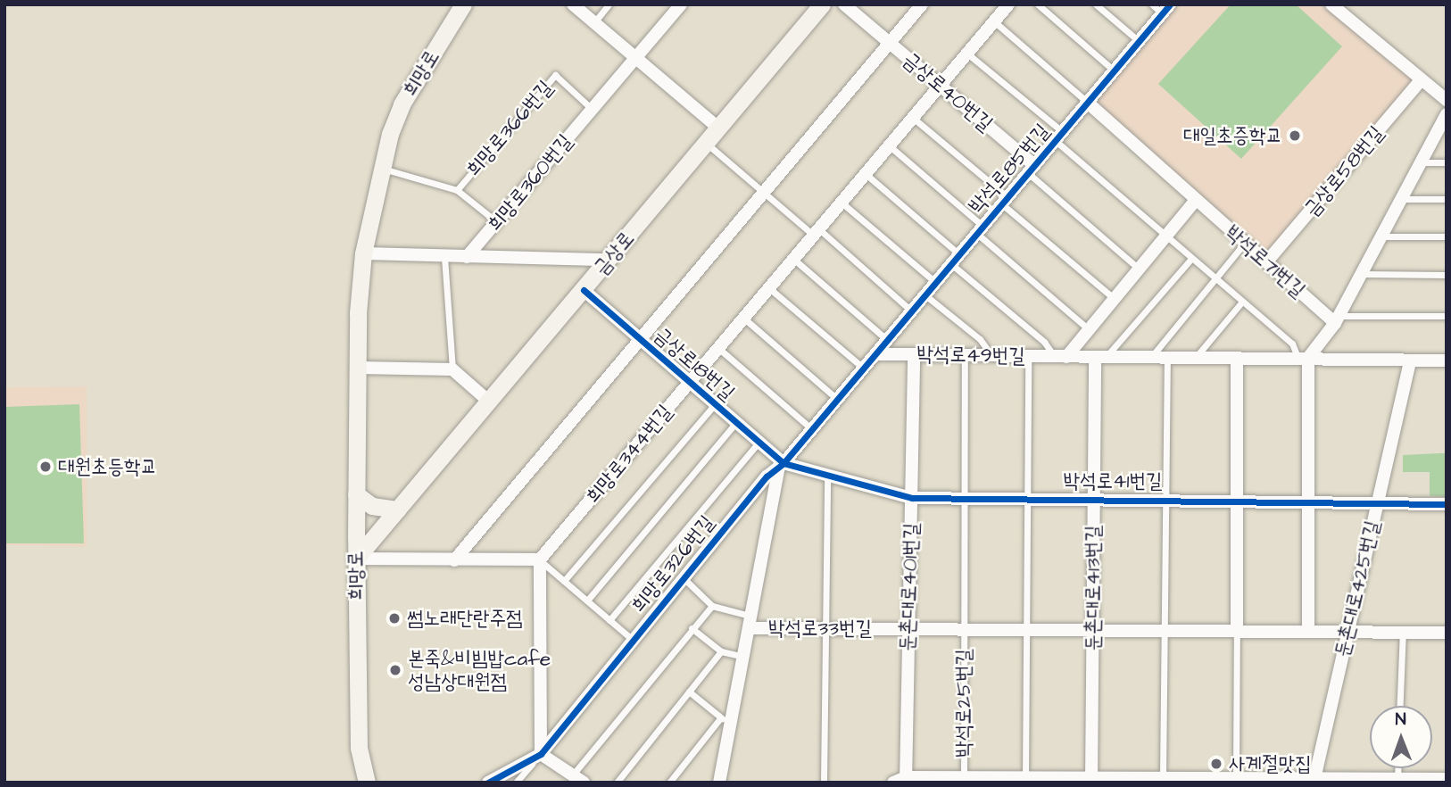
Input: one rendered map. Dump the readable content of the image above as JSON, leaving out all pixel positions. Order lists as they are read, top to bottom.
{
  "streets": {
    "main road": ["희망로", "금상로"],
    "street": [
      "금상로40번길",
      "박석로85번길",
      "금상로58번길",
      "희망로360번길",
      "박석로71번길",
      "박석로49번길",
      "금상로18번길",
      "희망로344번길",
      "박석로41번길",
      "희망로326번길",
      "둔촌대로401번길",
      "둔촌대로413번길",
      "둔촌대로425번길",
      "박석로33번길",
      "박석로25번길"
    ],
    "lane": ["희망로366번길"]
  },
  "crossings": [
    ["희망로", "희망로366번길"],
    ["희망로", "희망로360번길"],
    ["희망로", "금상로"],
    ["금상로40번길", "박석로85번길"],
    ["금상로40번길", "금상로18번길"],
    ["금상로40번길", "희망로344번길"],
    ["희망로366번길", "희망로360번길"],
    ["박석로85번길", "박석로49번길"],
    ["박석로85번길", "희망로326번길"],
    ["금상로58번길", "박석로71번길"],
    ["희망로360번길", "금상로"],
    ["금상로", "금상로18번길"],
    ["박석로49번길", "박석로41번길"],
    ["박석로49번길", "희망로326번길"],
    ["박석로49번길", "둔촌대로401번길"],
    ["박석로49번길", "둔촌대로413번길"],
    ["박석로49번길", "둔촌대로425번길"],
    ["금상로18번길", "희망로344번길"],
    ["금상로18번길", "박석로41번길"],
    ["금상로18번길", "희망로326번길"],
    ["박석로41번길", "희망로326번길"],
    ["박석로41번길", "둔촌대로401번길"],
    ["박석로41번길", "둔촌대로413번길"],
    ["박석로41번길", "둔촌대로425번길"],
    ["둔촌대로401번길", "박석로33번길"],
    ["둔촌대로401번길", "박석로25번길"],
    ["둔촌대로413번길", "박석로33번길"],
    ["둔촌대로413번길", "박석로25번길"],
    ["둔촌대로425번길", "박석로33번길"],
    ["둔촌대로425번길", "박석로25번길"],
    ["박석로33번길", "박석로25번길"]
  ],
  "places": [
    "대일초증학교",
    "대원초등학교",
    "썸노래단란주점",
    "본죽&비빔밥cafe 성남상대원점",
    "사계절맛집"
  ],
  "north": "top"
}
